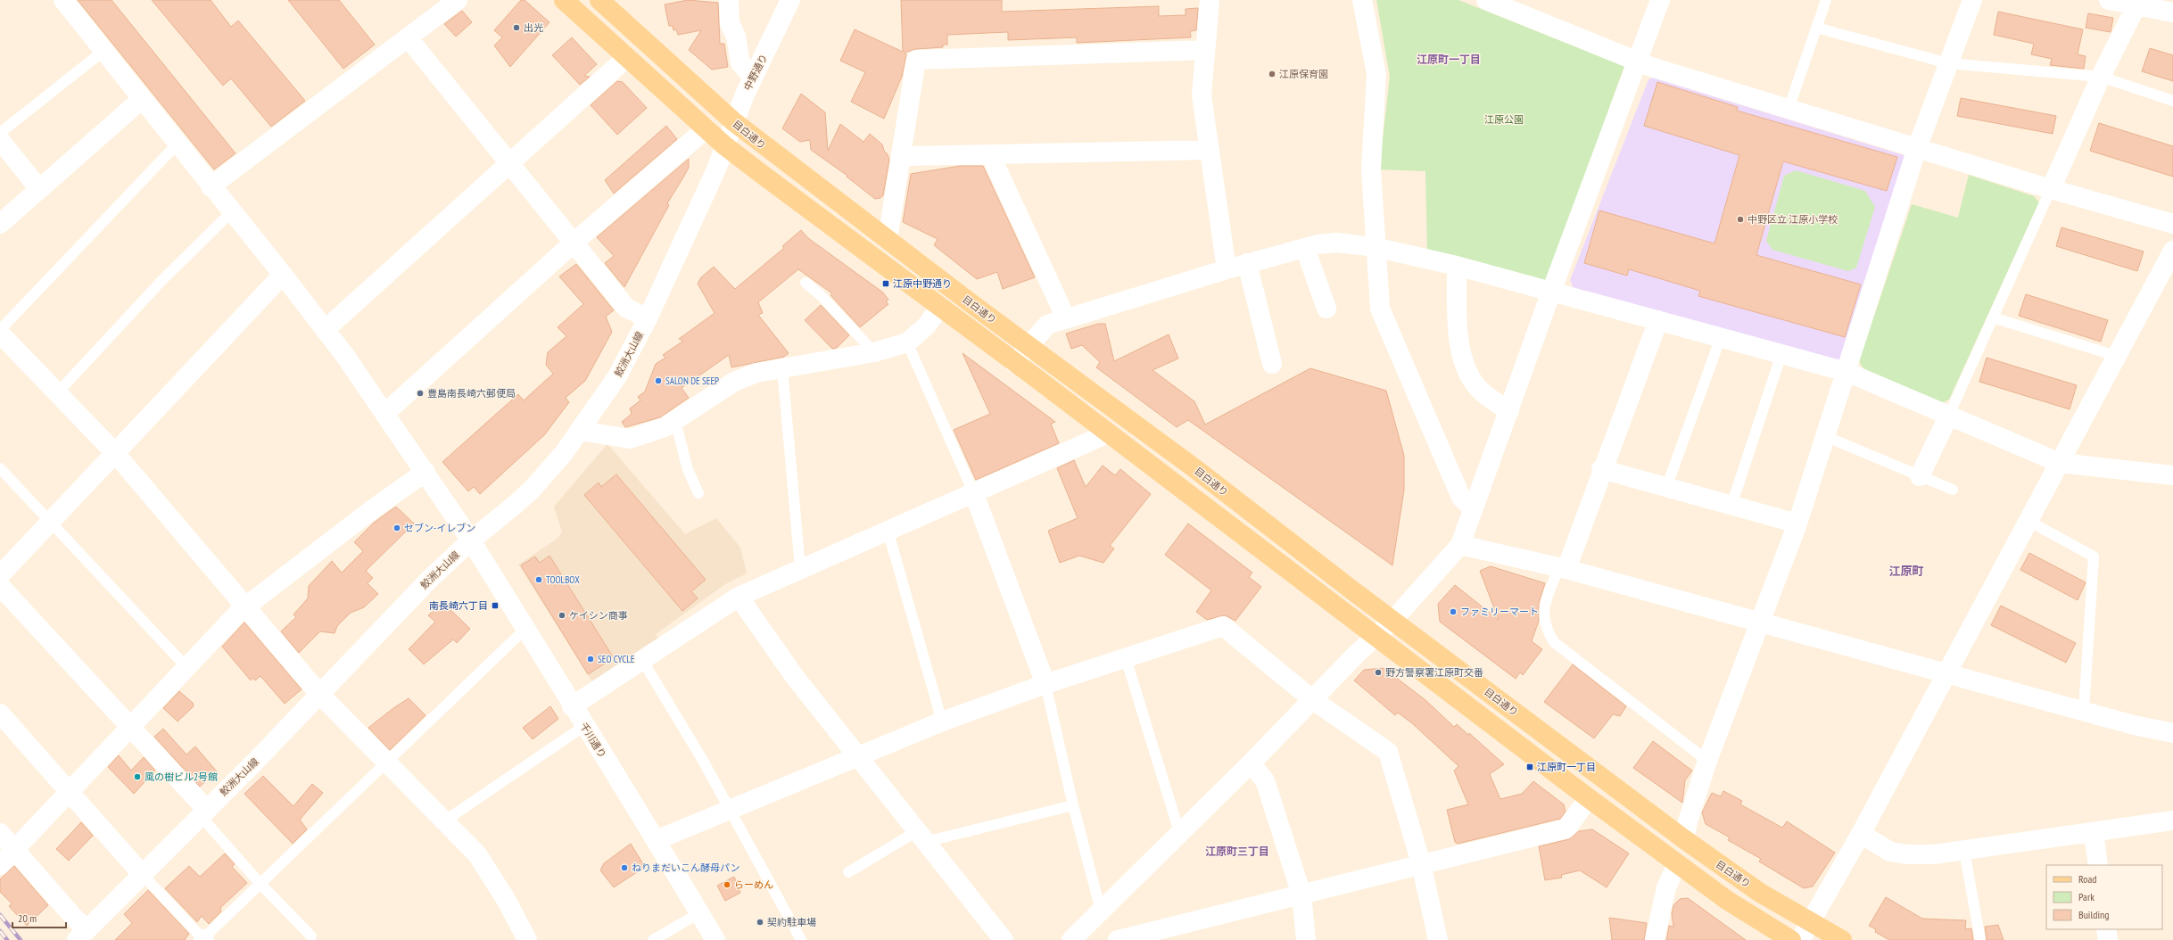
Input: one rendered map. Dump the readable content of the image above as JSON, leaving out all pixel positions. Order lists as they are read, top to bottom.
{
  "streets": {
    "main road": ["目白通り"],
    "street": ["中野通り", "鮫洲大山線", "千川通り"]
  },
  "crossings": [
    ["中野通り", "目白通り"],
    ["中野通り", "鮫洲大山線"],
    ["鮫洲大山線", "千川通り"]
  ],
  "districts": ["江原町一丁目", "江原町", "江原町三丁目"],
  "parks": ["江原公園"],
  "places": {
    "other": [
      "出光",
      "江原保育園",
      "中野区立 江原小学校",
      "SALON DE SEEP",
      "豊島南長崎六郵便局",
      "セブン-イレブン",
      "TOOLBOX",
      "ファミリーマート",
      "ケイシン商事",
      "SEO CYCLE",
      "野方警察署江原町交番",
      "風の樹ビル2号館",
      "ねりまだいこん酵母パン",
      "らーめん",
      "契約駐車場"
    ],
    "transit": ["江原中野通り", "南長崎六丁目", "江原町一丁目"]
  },
  "legend": ["Road", "Park", "Building"],
  "scale_bar": "20 m"
}
